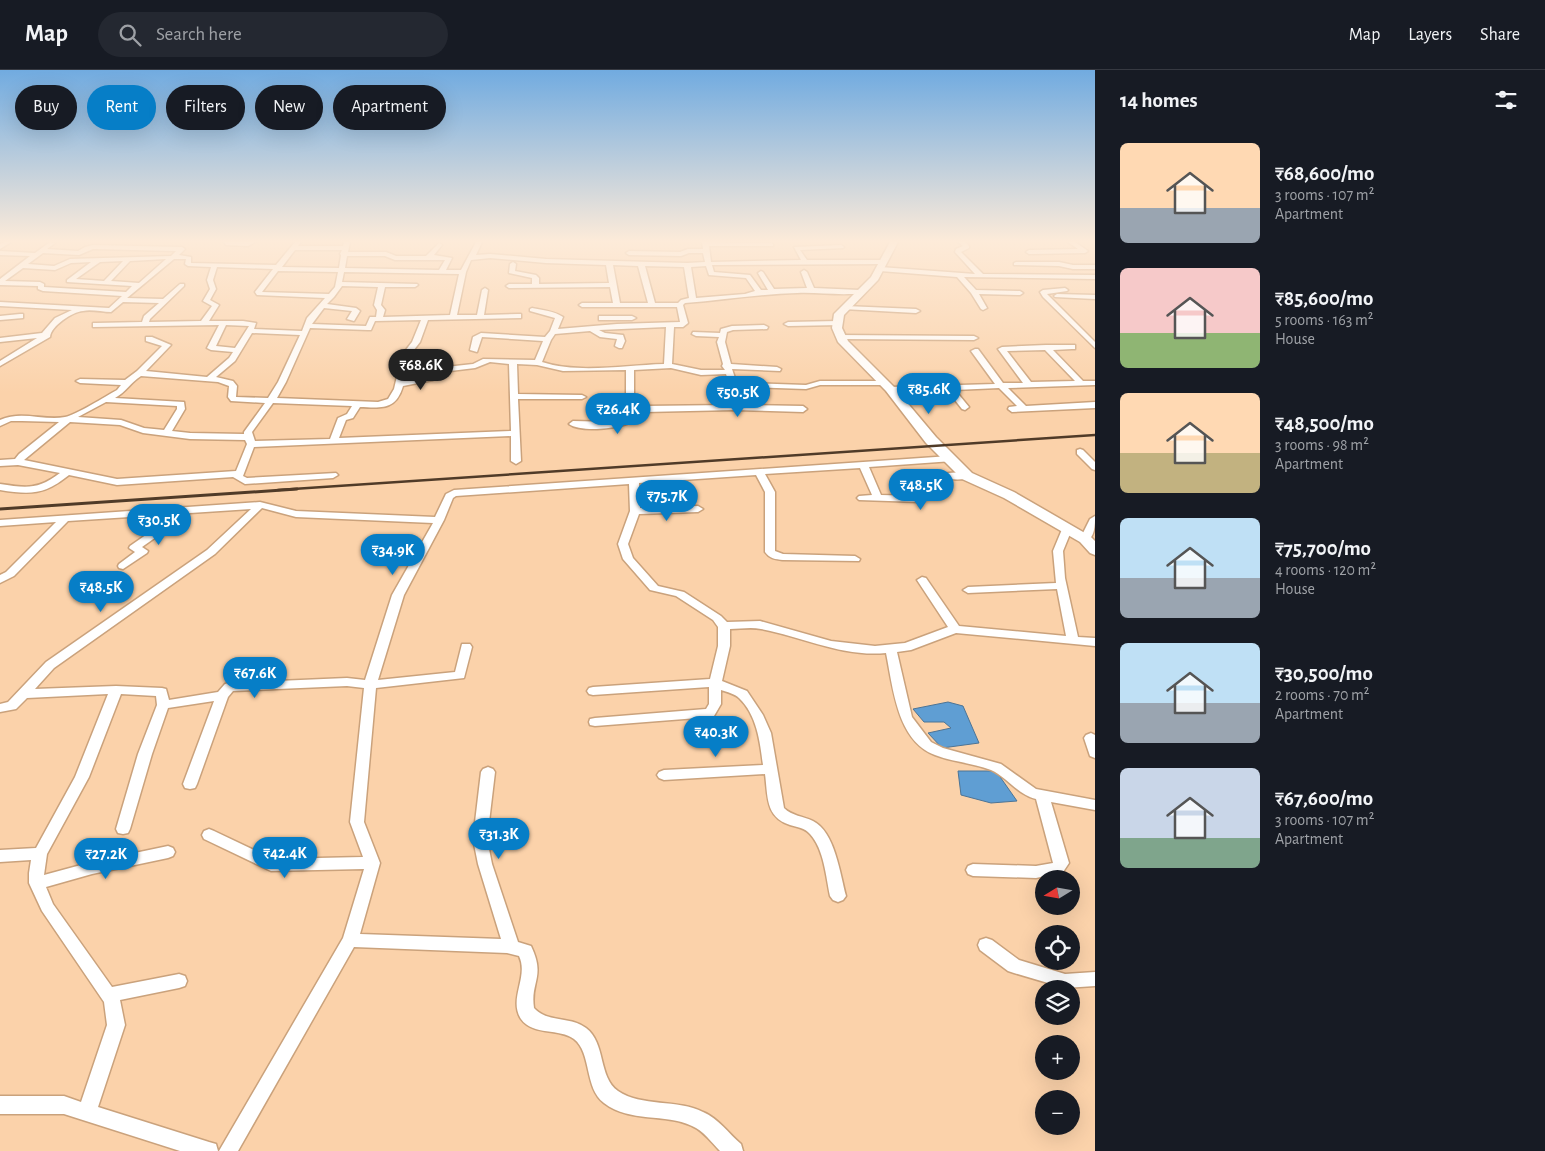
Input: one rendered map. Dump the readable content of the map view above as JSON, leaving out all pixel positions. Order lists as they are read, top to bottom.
{
  "north": "left",
  "page": {
    "header": "Map",
    "search": "Search here",
    "nav": ["Map", "Layers", "Share"],
    "heading": "14 homes",
    "chip": [
      "Buy",
      "Rent",
      "Filters",
      "New",
      "Apartment"
    ],
    "list": [
      {
        "name": "₹68,600/mo",
        "note": "3 rooms · 107 m² · Apartment"
      },
      {
        "name": "₹85,600/mo",
        "note": "5 rooms · 163 m² · House"
      },
      {
        "name": "₹48,500/mo",
        "note": "3 rooms · 98 m² · Apartment"
      },
      {
        "name": "₹75,700/mo",
        "note": "4 rooms · 120 m² · House"
      },
      {
        "name": "₹30,500/mo",
        "note": "2 rooms · 70 m² · Apartment"
      },
      {
        "name": "₹67,600/mo",
        "note": "3 rooms · 107 m² · Apartment"
      }
    ],
    "price": [
      "₹68.6K",
      "₹85.6K",
      "₹50.5K",
      "₹26.4K",
      "₹48.5K",
      "₹75.7K",
      "₹30.5K",
      "₹34.9K",
      "₹48.5K",
      "₹67.6K",
      "₹40.3K",
      "₹31.3K",
      "₹42.4K",
      "₹27.2K"
    ],
    "map_buttons": ["+", "−"]
  }
}
